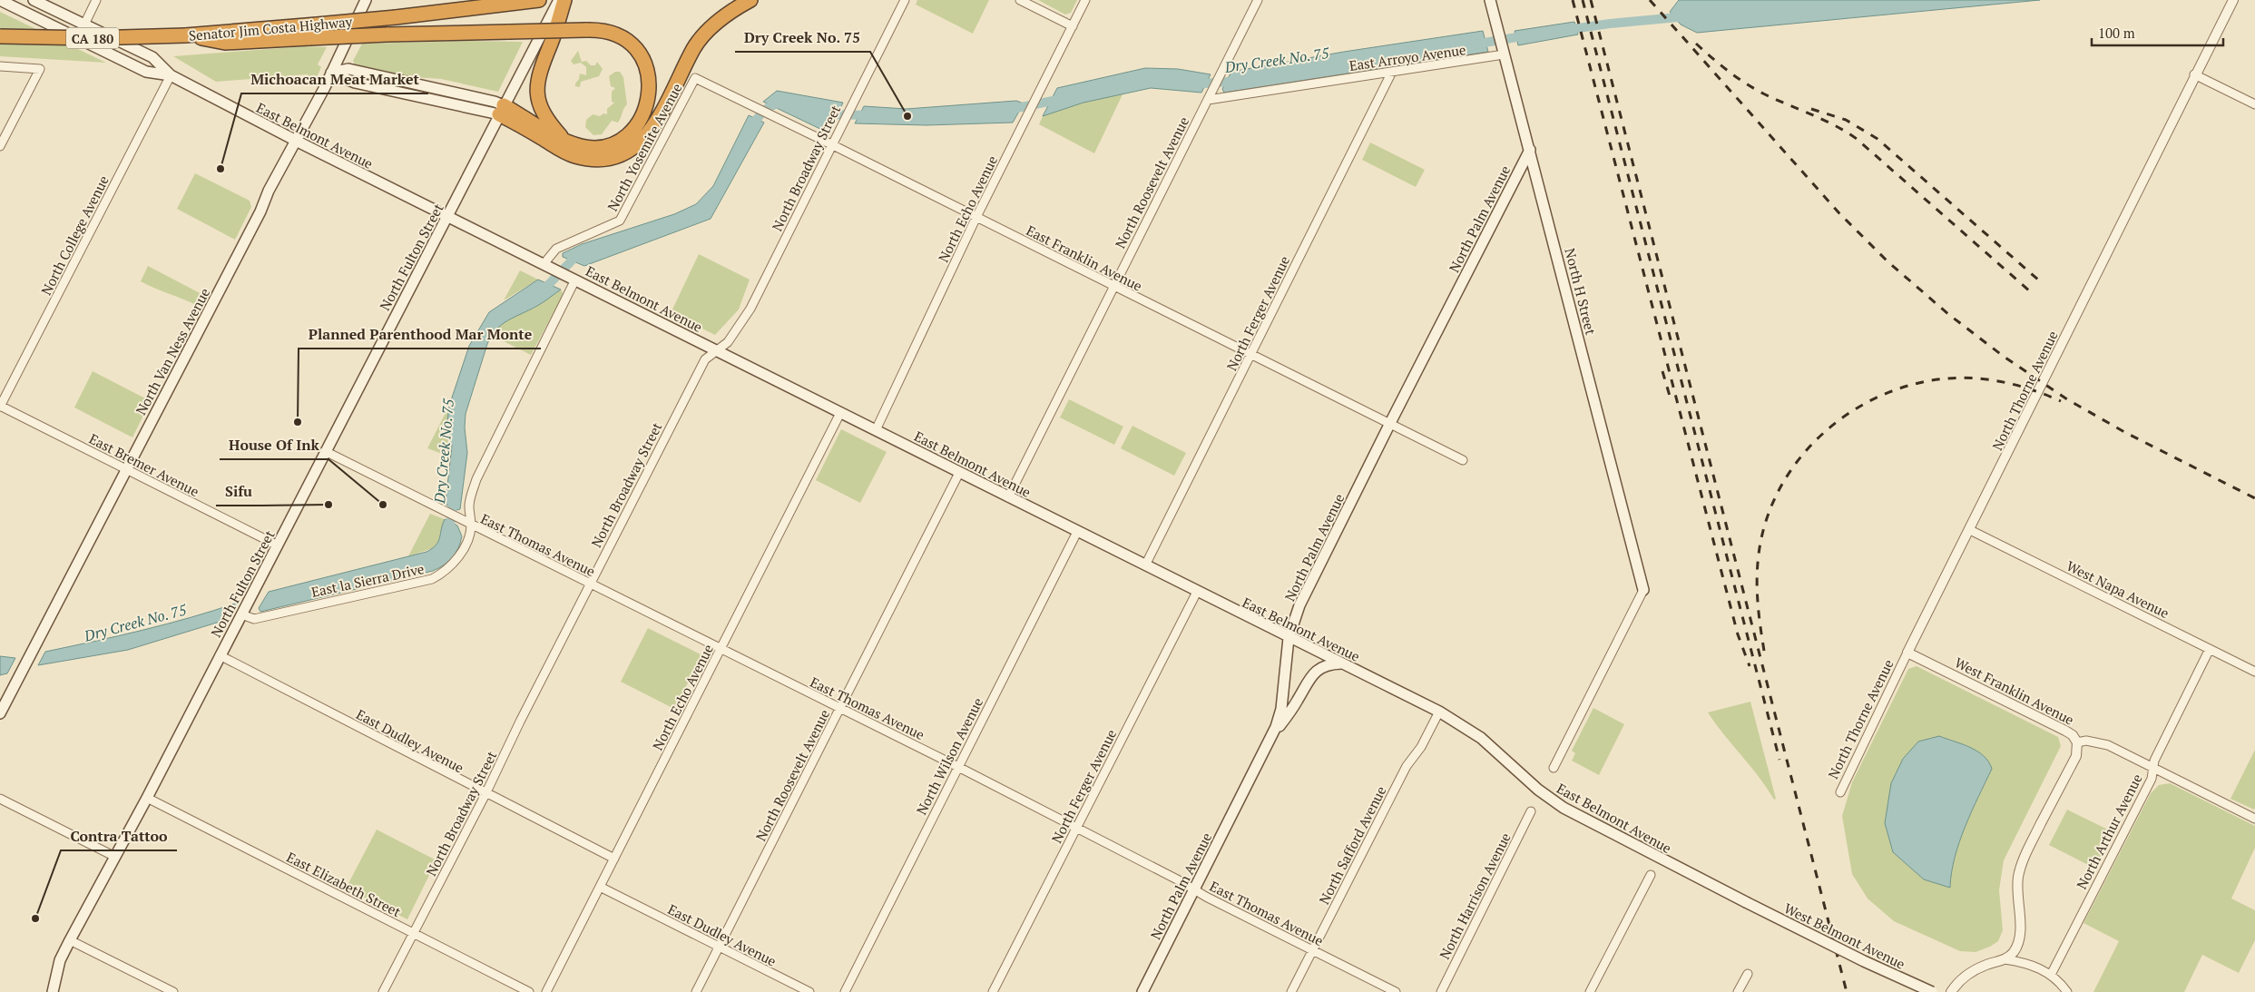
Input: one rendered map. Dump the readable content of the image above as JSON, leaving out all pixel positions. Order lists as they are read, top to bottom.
{
  "streets": {
    "highway": ["Senator Jim Costa Highway", "CA 180"],
    "main road": [
      "East Belmont Avenue",
      "North Palm Avenue",
      "North Fulton Street",
      "North H Street",
      "North Van Ness Avenue",
      "West Belmont Avenue"
    ],
    "street": [
      "East Arroyo Avenue",
      "North Yosemite Avenue",
      "North Broadway Street",
      "North Roosevelt Avenue",
      "North Echo Avenue",
      "North College Avenue",
      "East Franklin Avenue",
      "North Ferger Avenue",
      "North Thorne Avenue",
      "East Bremer Avenue",
      "East Thomas Avenue",
      "East la Sierra Drive",
      "West Napa Avenue",
      "West Franklin Avenue",
      "East Dudley Avenue",
      "North Wilson Avenue",
      "North Arthur Avenue",
      "North Safford Avenue",
      "East Elizabeth Street",
      "North Harrison Avenue"
    ]
  },
  "crossings": [
    ["East Arroyo Avenue", "North Roosevelt Avenue"],
    ["East Arroyo Avenue", "North H Street"],
    ["East Arroyo Avenue", "North Ferger Avenue"],
    ["East Belmont Avenue", "North Yosemite Avenue"],
    ["East Belmont Avenue", "North Broadway Street"],
    ["East Belmont Avenue", "North Roosevelt Avenue"],
    ["East Belmont Avenue", "North Echo Avenue"],
    ["East Belmont Avenue", "North Palm Avenue"],
    ["East Belmont Avenue", "North College Avenue"],
    ["East Belmont Avenue", "North Fulton Street"],
    ["East Belmont Avenue", "North Ferger Avenue"],
    ["East Belmont Avenue", "North Van Ness Avenue"],
    ["East Belmont Avenue", "North Wilson Avenue"],
    ["East Belmont Avenue", "North Safford Avenue"],
    ["East Belmont Avenue", "West Belmont Avenue"],
    ["North Yosemite Avenue", "East Franklin Avenue"],
    ["North Broadway Street", "East Franklin Avenue"],
    ["North Broadway Street", "East Thomas Avenue"],
    ["North Broadway Street", "East Dudley Avenue"],
    ["North Broadway Street", "East Elizabeth Street"],
    ["North Roosevelt Avenue", "East Franklin Avenue"],
    ["North Roosevelt Avenue", "East Thomas Avenue"],
    ["North Roosevelt Avenue", "East Dudley Avenue"],
    ["North Echo Avenue", "East Franklin Avenue"],
    ["North Echo Avenue", "East Thomas Avenue"],
    ["North Echo Avenue", "East Dudley Avenue"],
    ["North Palm Avenue", "East Franklin Avenue"],
    ["North Palm Avenue", "North H Street"],
    ["North Palm Avenue", "East Thomas Avenue"],
    ["North College Avenue", "East Bremer Avenue"],
    ["North Fulton Street", "East Bremer Avenue"],
    ["North Fulton Street", "East Thomas Avenue"],
    ["North Fulton Street", "East la Sierra Drive"],
    ["North Fulton Street", "East Dudley Avenue"],
    ["North Fulton Street", "East Elizabeth Street"],
    ["East Franklin Avenue", "North Ferger Avenue"],
    ["North Ferger Avenue", "East Thomas Avenue"],
    ["North Van Ness Avenue", "East Bremer Avenue"],
    ["North Thorne Avenue", "West Napa Avenue"],
    ["North Thorne Avenue", "West Franklin Avenue"],
    ["East Thomas Avenue", "East la Sierra Drive"],
    ["East Thomas Avenue", "North Wilson Avenue"],
    ["East Thomas Avenue", "North Safford Avenue"],
    ["West Napa Avenue", "North Arthur Avenue"],
    ["West Franklin Avenue", "North Arthur Avenue"]
  ],
  "water": ["Dry Creek No. 75"],
  "places": [
    "Dry Creek No. 75",
    "Michoacan Meat Market",
    "Planned Parenthood Mar Monte",
    "Sifu",
    "House Of Ink",
    "Contra Tattoo"
  ],
  "scale_bar": "100 m"
}
